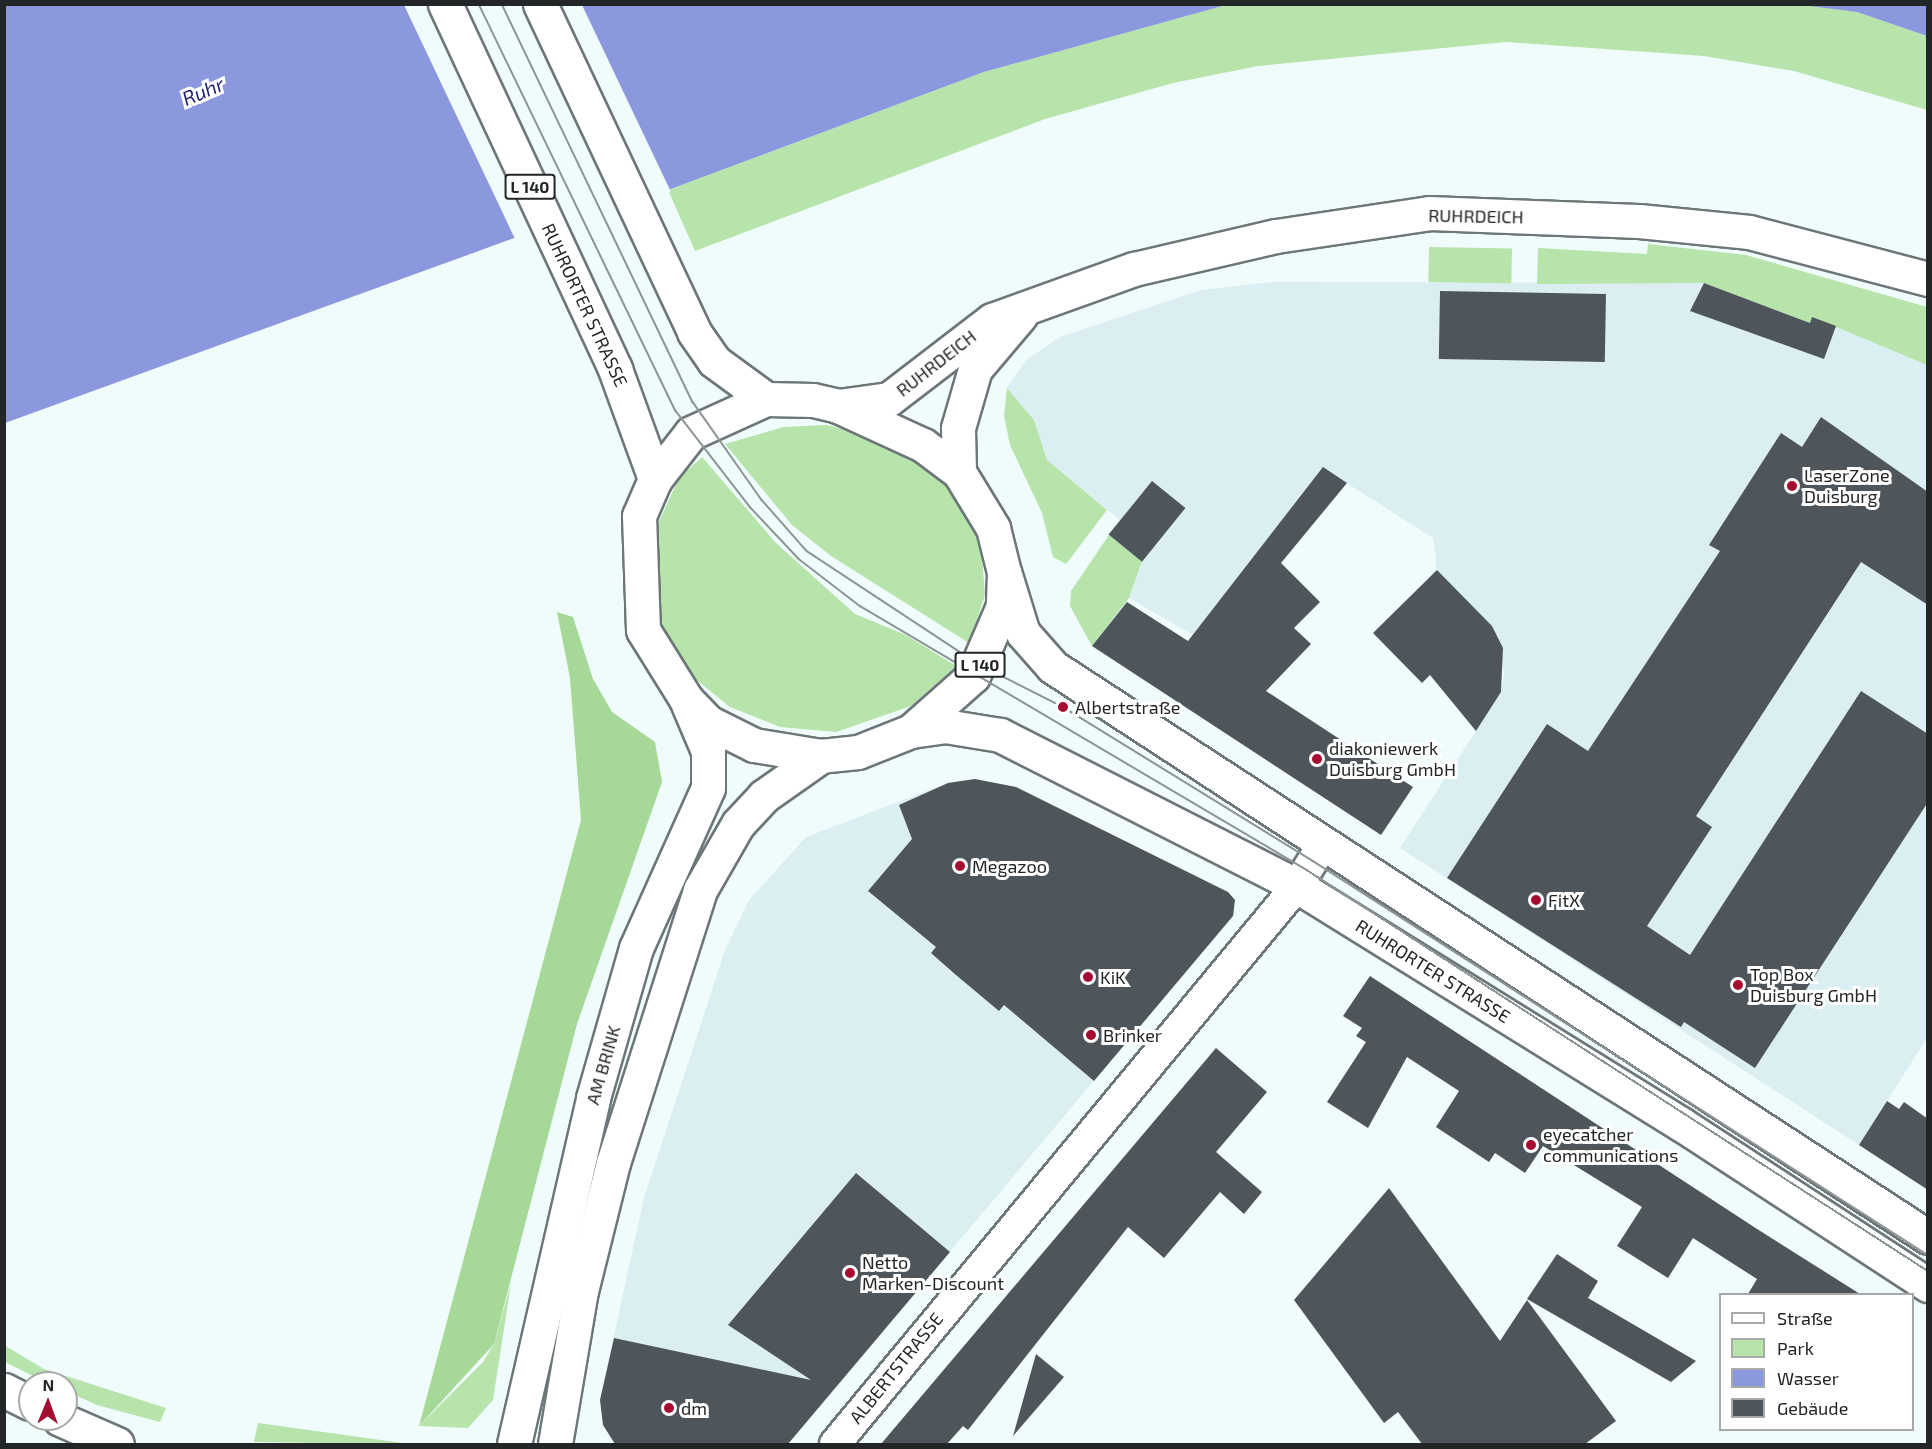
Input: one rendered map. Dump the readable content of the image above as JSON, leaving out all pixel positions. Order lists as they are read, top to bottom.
{
  "streets": {
    "main road": [
      "L 140",
      "RUHRDEICH",
      "RUHRORTER STRASSE",
      "AM BRINK"
    ],
    "street": ["ALBERTSTRASSE"]
  },
  "crossings": [
    ["RUHRDEICH", "RUHRORTER STRASSE"],
    ["RUHRORTER STRASSE", "AM BRINK"],
    ["RUHRORTER STRASSE", "ALBERTSTRASSE"]
  ],
  "water": ["Ruhr"],
  "places": [
    "LaserZone Duisburg",
    "Albertstraße",
    "diakoniewerk Duisburg GmbH",
    "Megazoo",
    "FitX",
    "KiK",
    "Top Box Duisburg GmbH",
    "Brinker",
    "eyecatcher communications",
    "Netto Marken-Discount",
    "dm"
  ],
  "legend": [
    "Straße",
    "Park",
    "Wasser",
    "Gebäude"
  ],
  "north": "top"
}
